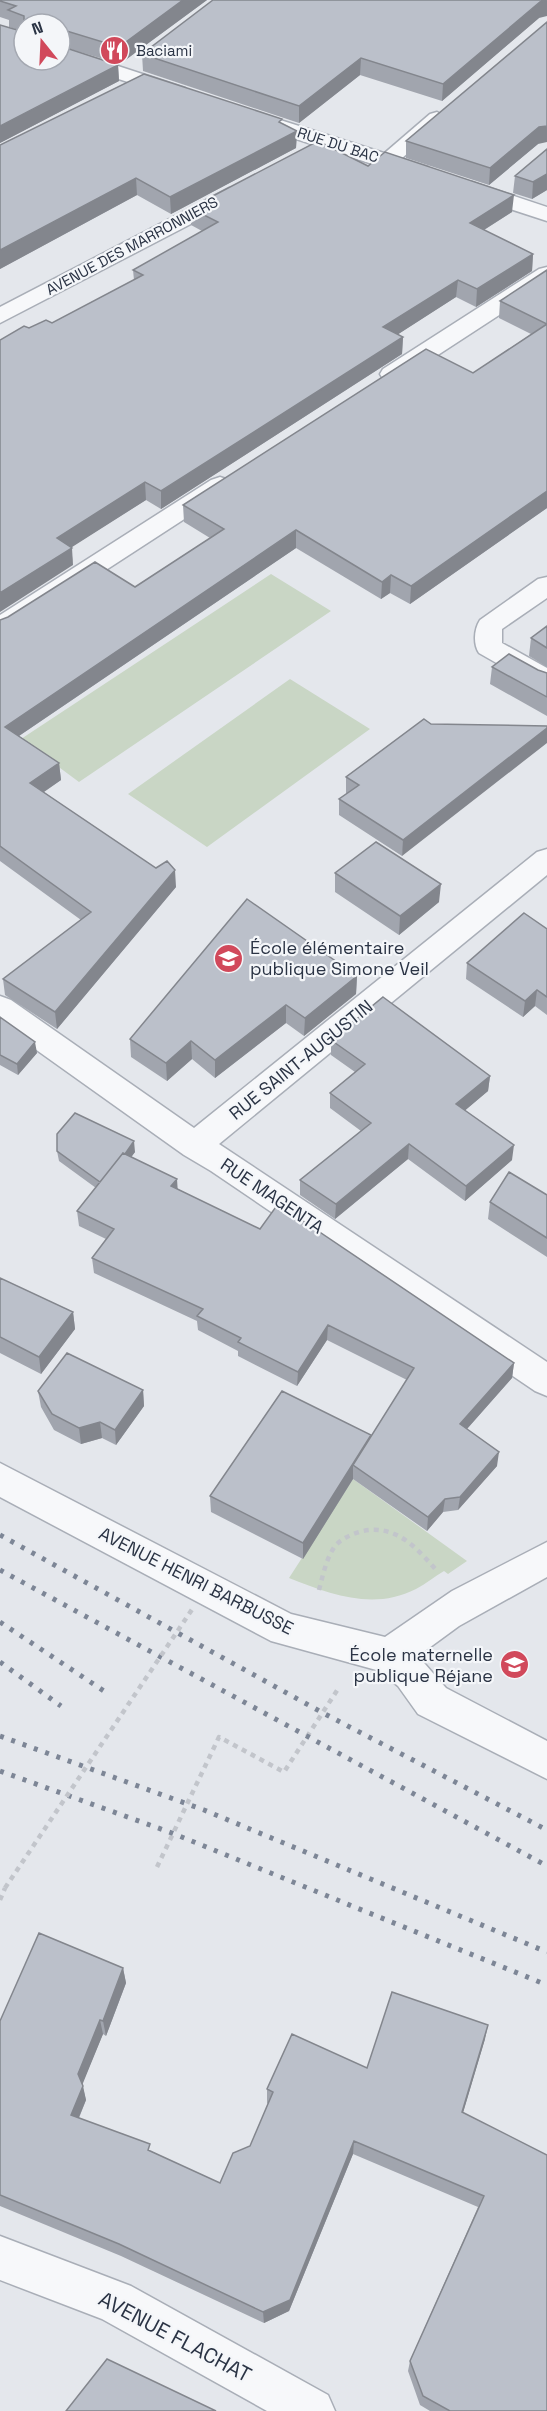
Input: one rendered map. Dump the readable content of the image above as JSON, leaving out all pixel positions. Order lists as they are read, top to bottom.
{
  "streets": {
    "street": [
      "RUE DU BAC",
      "AVENUE DES MARRONNIERS",
      "RUE SAINT-AUGUSTIN",
      "RUE MAGENTA",
      "AVENUE HENRI BARBUSSE",
      "AVENUE FLACHAT"
    ]
  },
  "crossings": [
    ["RUE SAINT-AUGUSTIN", "RUE MAGENTA"]
  ],
  "places": {
    "restaurant": ["Baciami"],
    "school or university": ["École élémentaire publique Simone Veil", "École maternelle publique Réjane"]
  },
  "north": "top"
}
